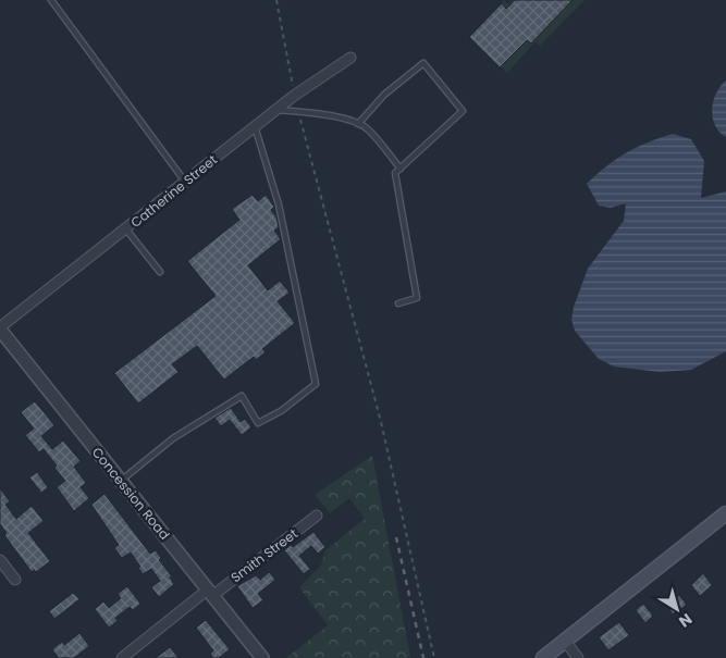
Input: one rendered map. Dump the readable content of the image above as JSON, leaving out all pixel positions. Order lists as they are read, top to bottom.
{
  "streets": {
    "street": ["Catherine Street", "Concession Road", "Smith Street"]
  },
  "crossings": [
    ["Catherine Street", "Concession Road"],
    ["Concession Road", "Smith Street"]
  ],
  "north": "bottom right"
}
